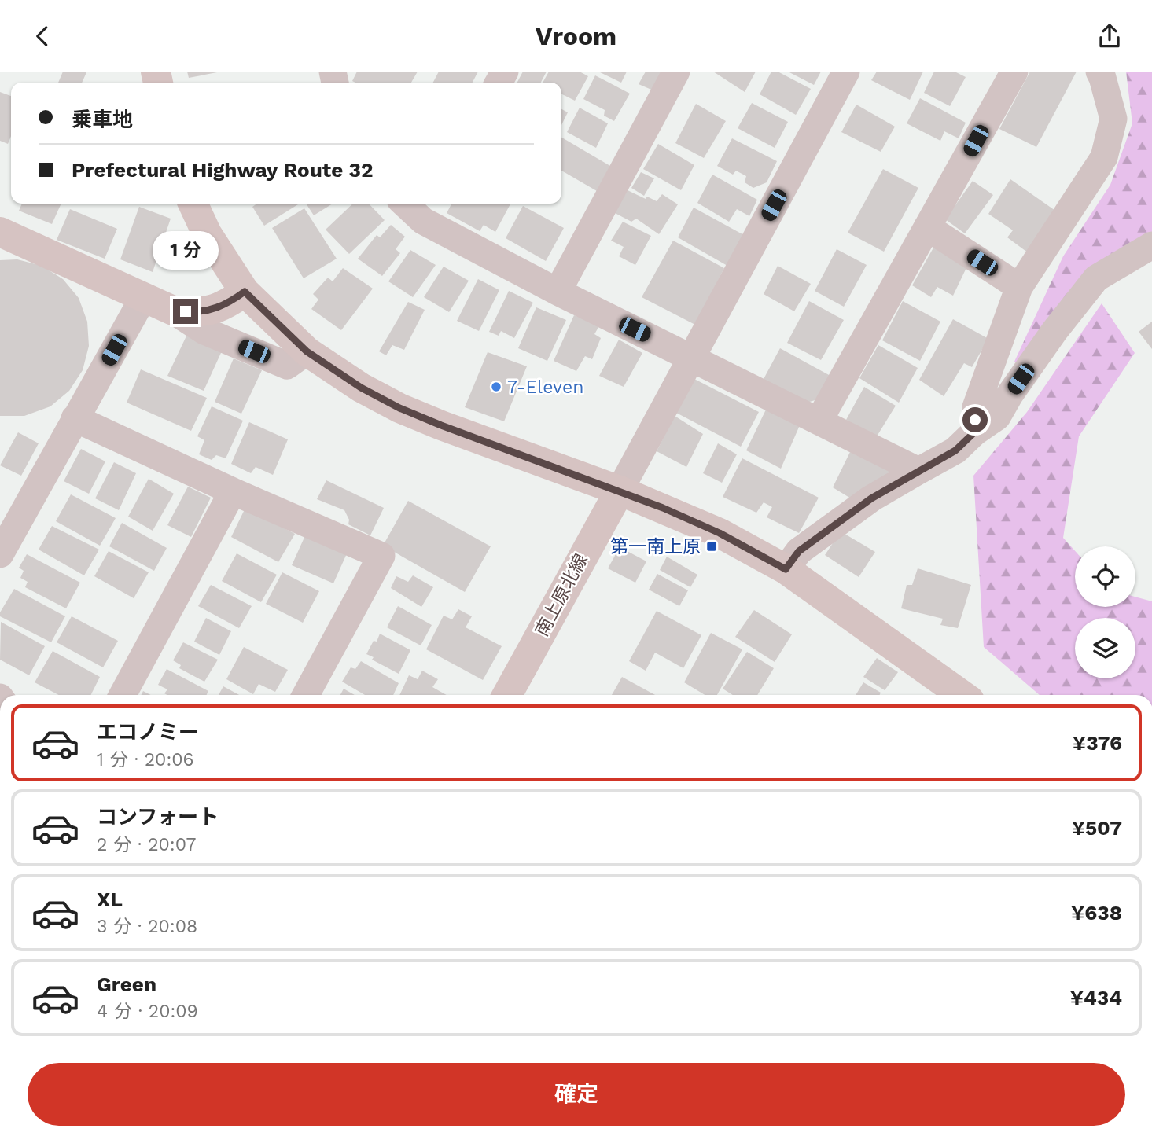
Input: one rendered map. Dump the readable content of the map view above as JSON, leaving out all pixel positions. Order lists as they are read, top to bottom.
{
  "streets": {
    "main road": ["南上原北線"]
  },
  "places": {
    "other": ["7-Eleven"],
    "transit": ["第一南上原"]
  },
  "page": {
    "header": "Vroom",
    "banner": ["乗車地", "Prefectural Highway Route 32"],
    "bubble": "1 分",
    "list": [
      {
        "name": "エコノミー",
        "note": "1 分 · 20:06",
        "value": "¥376"
      },
      {
        "name": "コンフォート",
        "note": "2 分 · 20:07",
        "value": "¥507"
      },
      {
        "name": "XL",
        "note": "3 分 · 20:08",
        "value": "¥638"
      },
      {
        "name": "Green",
        "note": "4 分 · 20:09",
        "value": "¥434"
      }
    ],
    "buttons": "確定"
  }
}
